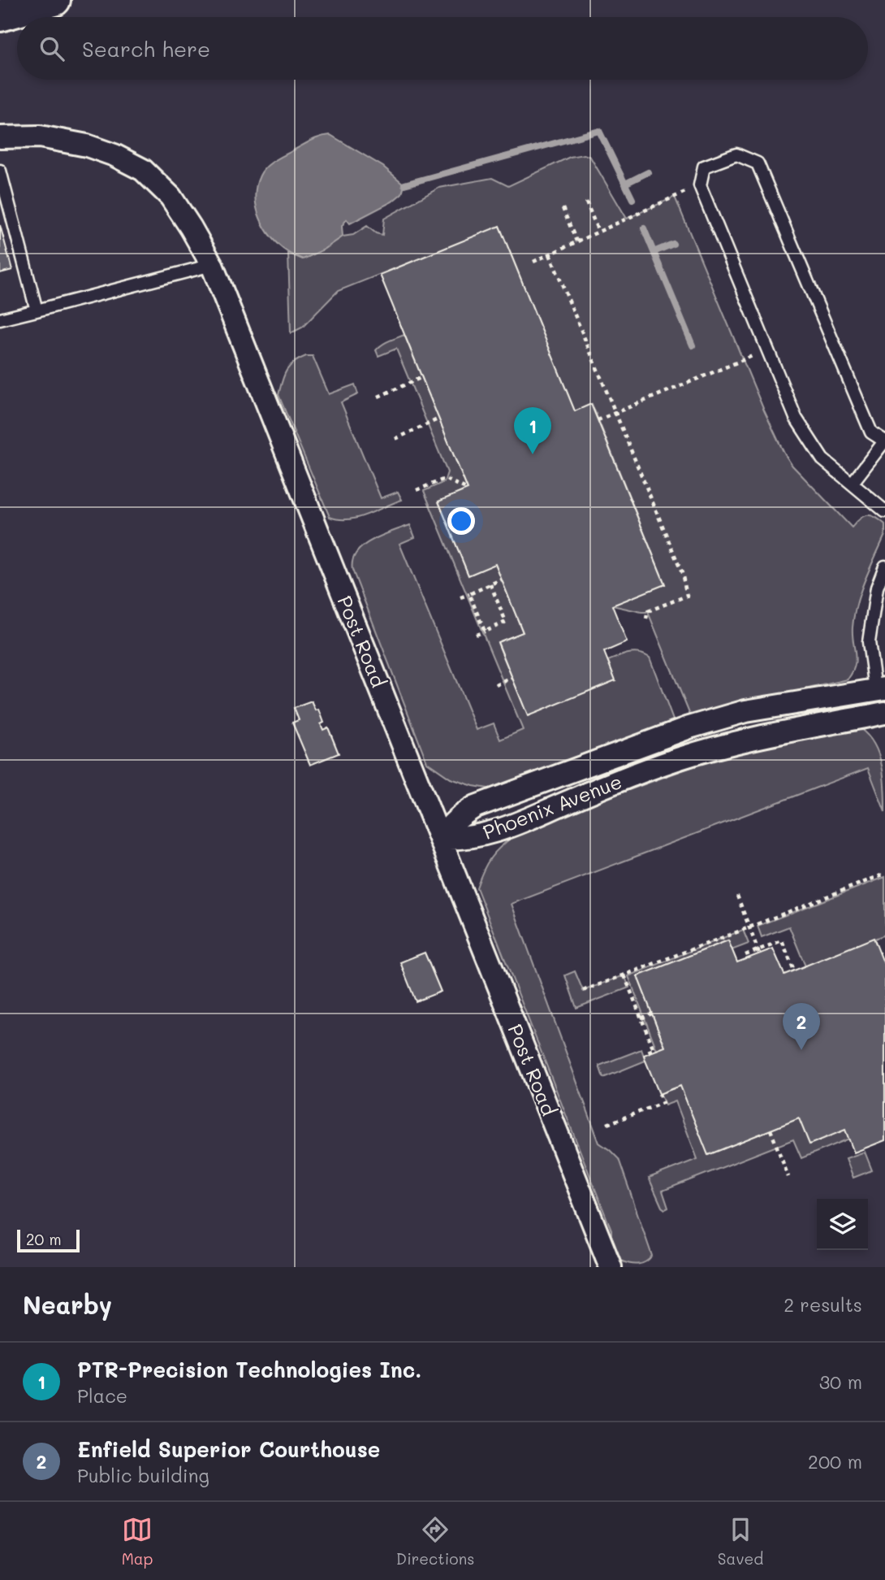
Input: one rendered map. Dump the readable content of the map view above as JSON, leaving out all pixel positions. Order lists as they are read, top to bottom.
{
  "streets": {
    "street": ["Post Road", "Phoenix Avenue"]
  },
  "crossings": [
    ["Post Road", "Phoenix Avenue"]
  ],
  "scale_bar": "20 m",
  "page": {
    "search": "Search here",
    "pins": ["1", "2"],
    "scale": "20 m",
    "heading": ["Nearby", "2 results"],
    "list": [
      {
        "mark": "1",
        "name": "PTR-Precision Technologies Inc.",
        "note": "Place",
        "value": "30 m"
      },
      {
        "mark": "2",
        "name": "Enfield Superior Courthouse",
        "note": "Public building",
        "value": "200 m"
      }
    ],
    "nav": ["Map", "Directions", "Saved"]
  }
}
